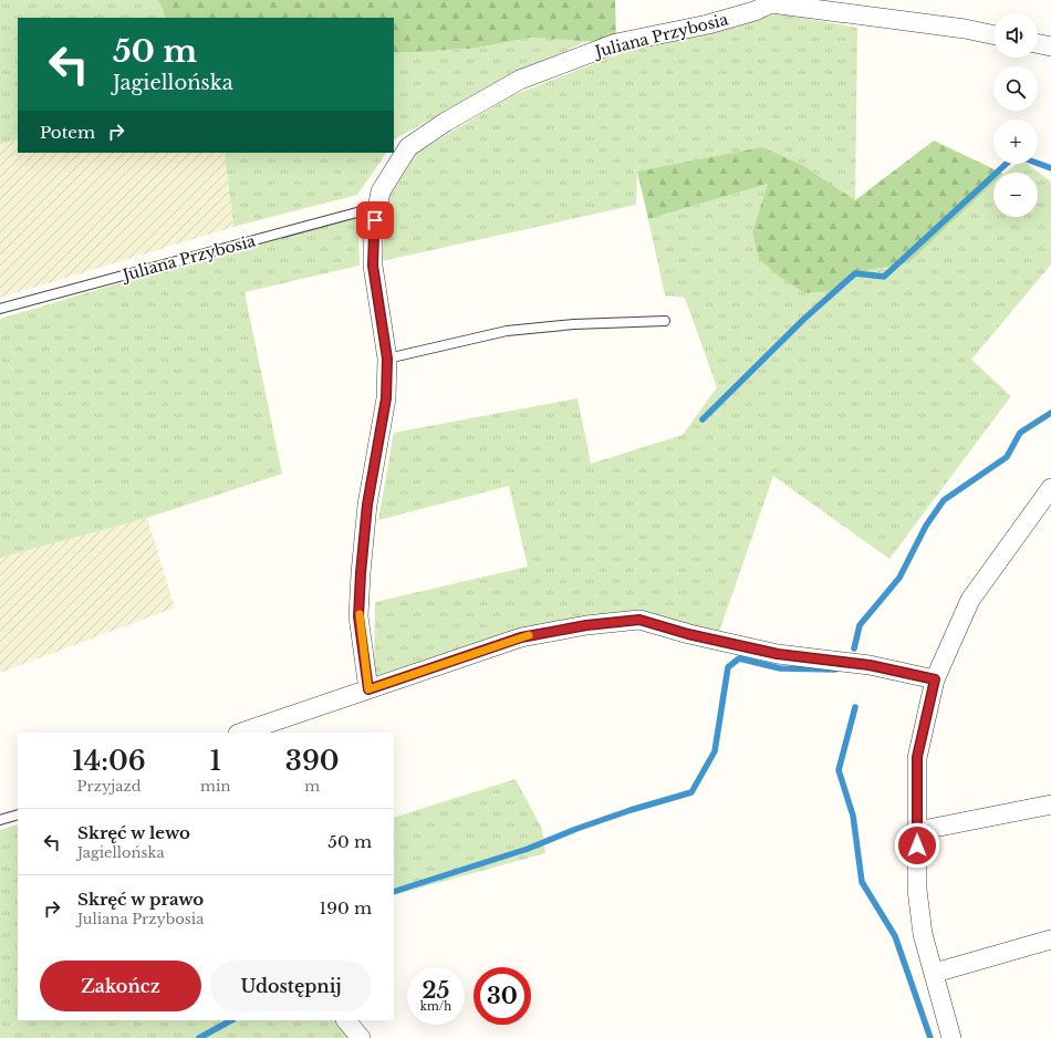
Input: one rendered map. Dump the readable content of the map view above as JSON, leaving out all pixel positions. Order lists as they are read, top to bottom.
{
  "streets": {
    "street": ["Juliana Przybosia"]
  },
  "page": {
    "map_buttons": ["+", "−"],
    "turn": ["50 m", "Jagiellońska"],
    "then": "Potem",
    "eta": [
      "14:06",
      "Przyjazd",
      "1",
      "min",
      "390",
      "m"
    ],
    "list": [
      {
        "name": "Skręć w lewo",
        "note": "Jagiellońska",
        "value": "50 m"
      },
      {
        "name": "Skręć w prawo",
        "note": "Juliana Przybosia",
        "value": "190 m"
      }
    ],
    "buttons": ["Zakończ", "Udostępnij"],
    "speed": "25 km/h",
    "limit": "30"
  }
}
